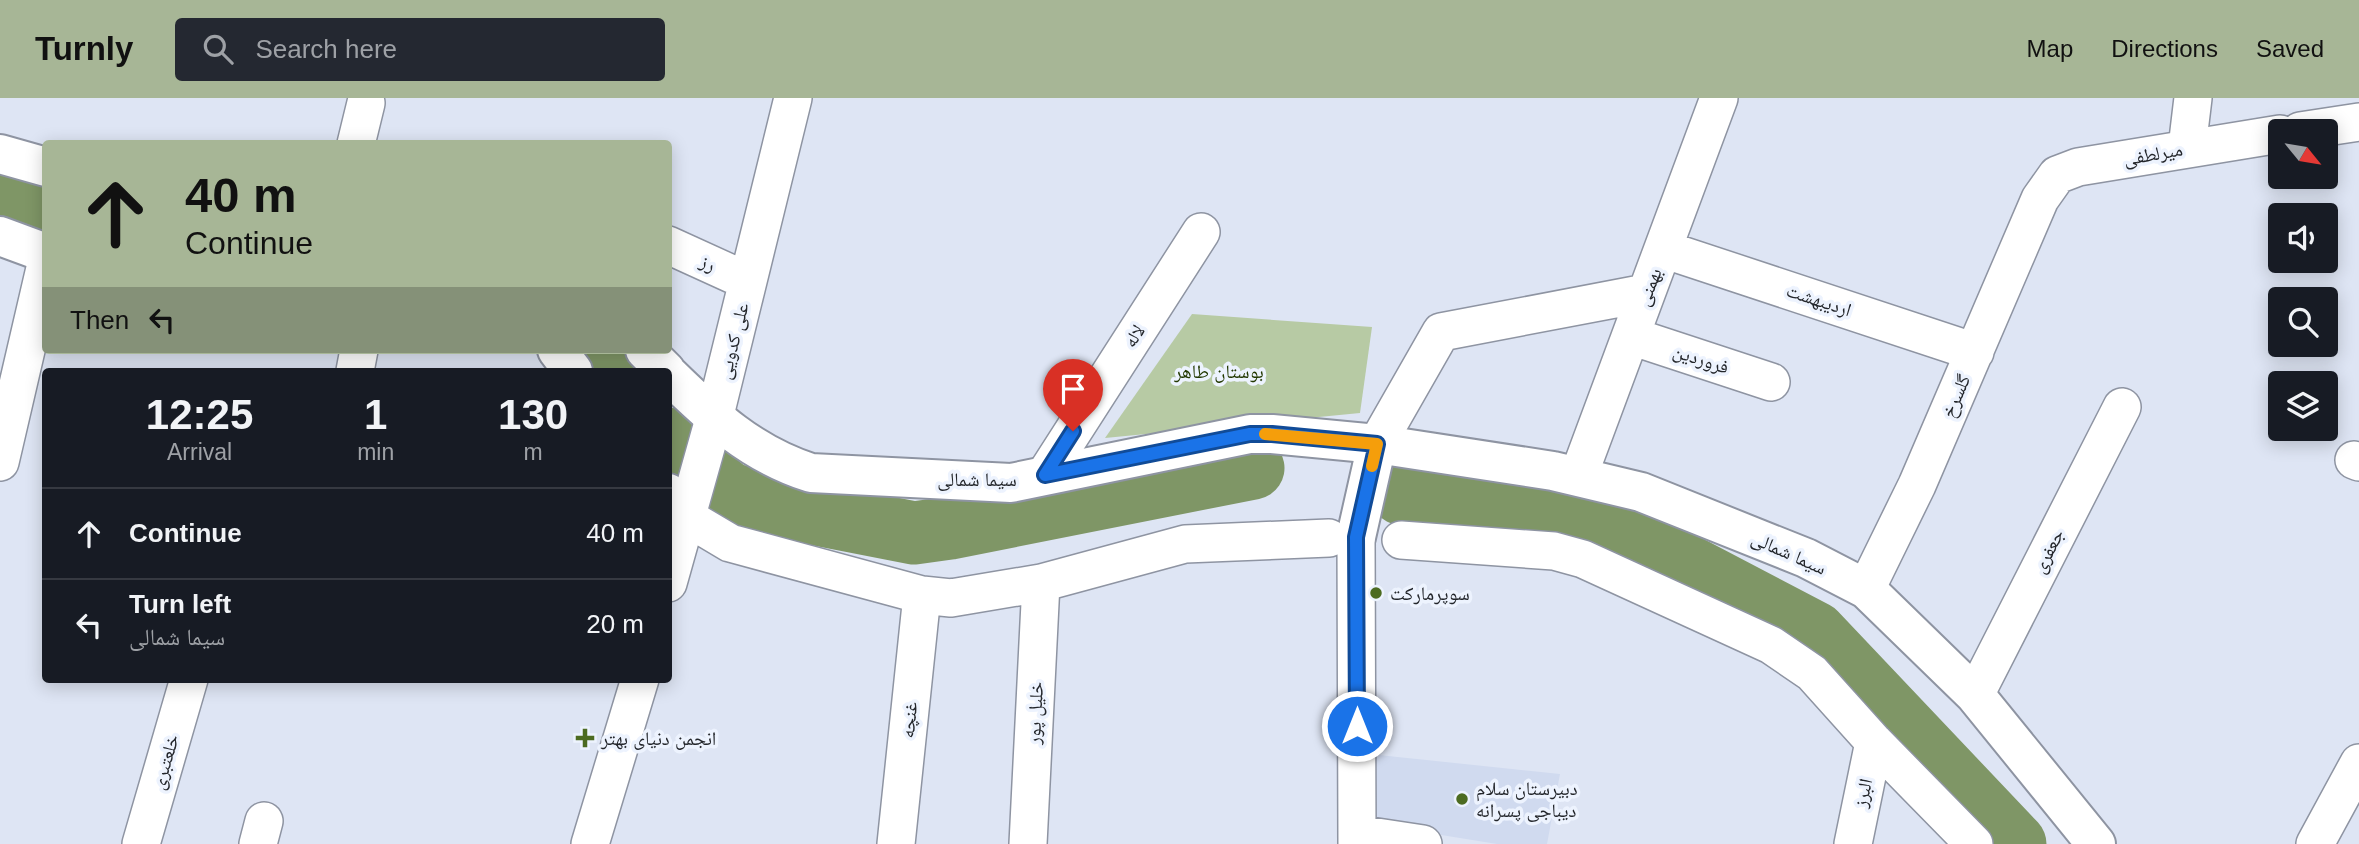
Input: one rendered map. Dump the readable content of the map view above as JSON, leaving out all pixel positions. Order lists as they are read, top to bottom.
{
  "streets": {
    "street": [
      "میرلطفی",
      "رز",
      "بهمنی",
      "اردیبهشت",
      "لاله",
      "علی کدویی",
      "فروردین",
      "گلسرخ",
      "سیما شمالی",
      "جعفری",
      "خلیل‌ پور",
      "غنچه",
      "خلعتبری",
      "البرز"
    ]
  },
  "crossings": [
    ["میرلطفی", "گلسرخ"],
    ["رز", "علی کدویی"],
    ["بهمنی", "اردیبهشت"],
    ["بهمنی", "فروردین"],
    ["بهمنی", "سیما شمالی"],
    ["اردیبهشت", "گلسرخ"],
    ["لاله", "سیما شمالی"],
    ["علی کدویی", "سیما شمالی"],
    ["گلسرخ", "سیما شمالی"],
    ["سیما شمالی", "جعفری"]
  ],
  "parks": ["بوستان طاهر"],
  "places": {
    "other": ["سوپرمارکت", "دبیرستان سلام دیباجی پسرانه"],
    "health": ["انجمن دنیای بهتر"]
  },
  "north": "bottom right",
  "page": {
    "header": "Turnly",
    "search": "Search here",
    "nav": ["Map", "Directions", "Saved"],
    "turn": ["40 m", "Continue"],
    "then": "Then",
    "eta": [
      "12:25",
      "Arrival",
      "1",
      "min",
      "130",
      "m"
    ],
    "list": [
      {
        "name": "Continue",
        "value": "40 m"
      },
      {
        "name": "Turn left",
        "note": "سیما شمالی",
        "value": "20 m"
      }
    ]
  }
}
